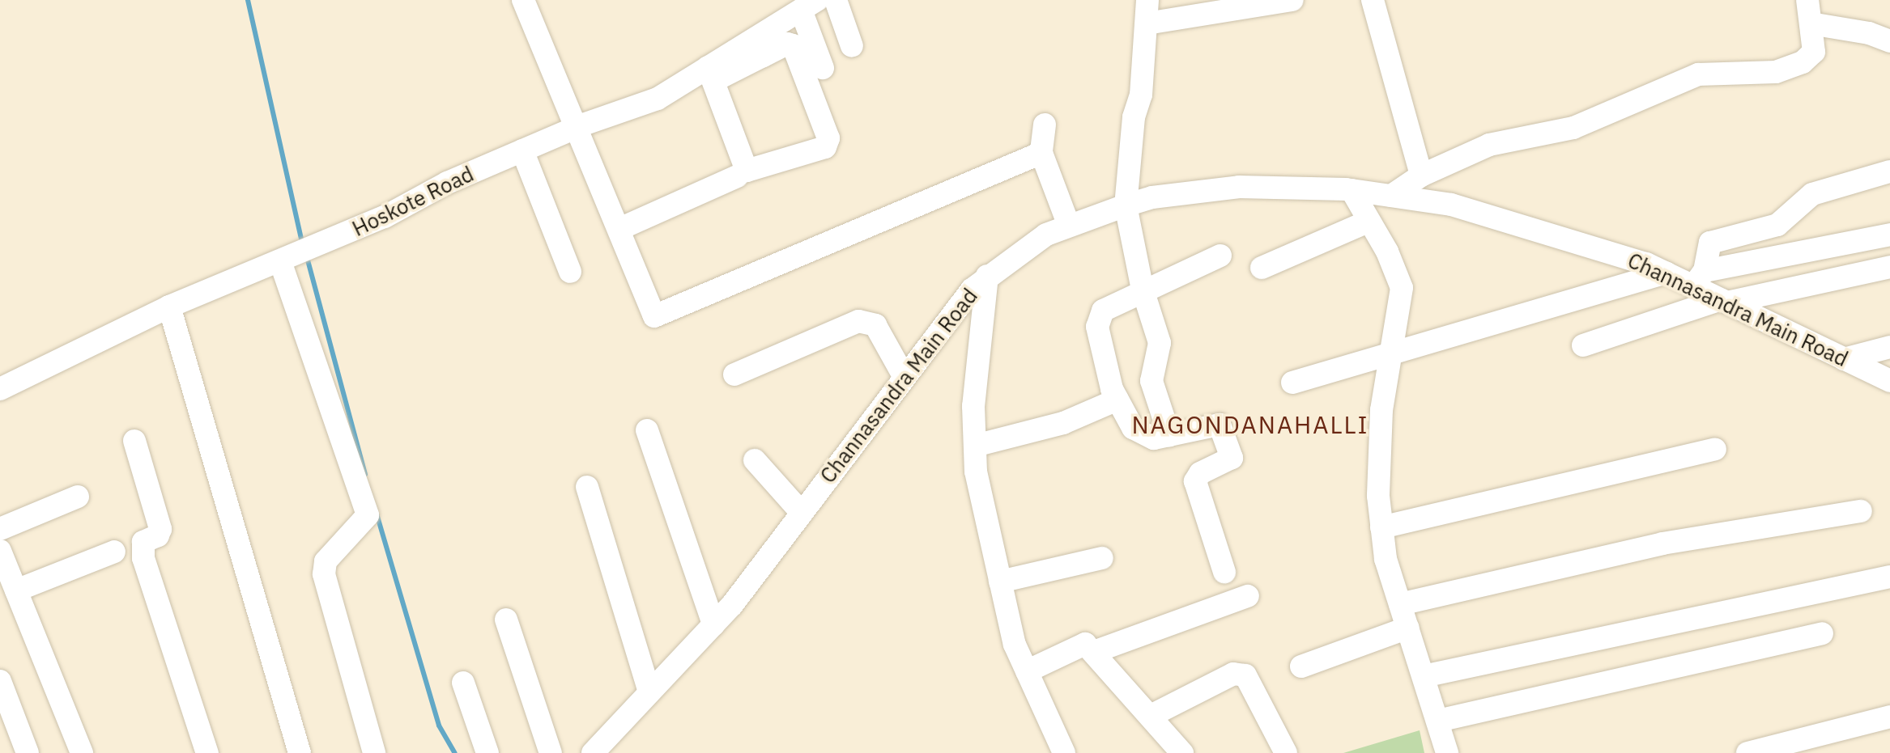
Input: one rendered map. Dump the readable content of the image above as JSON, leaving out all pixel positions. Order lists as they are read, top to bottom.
{
  "streets": {
    "street": ["Hoskote Road", "Channasandra Main Road"]
  },
  "districts": ["NAGONDANAHALLI"]
}
